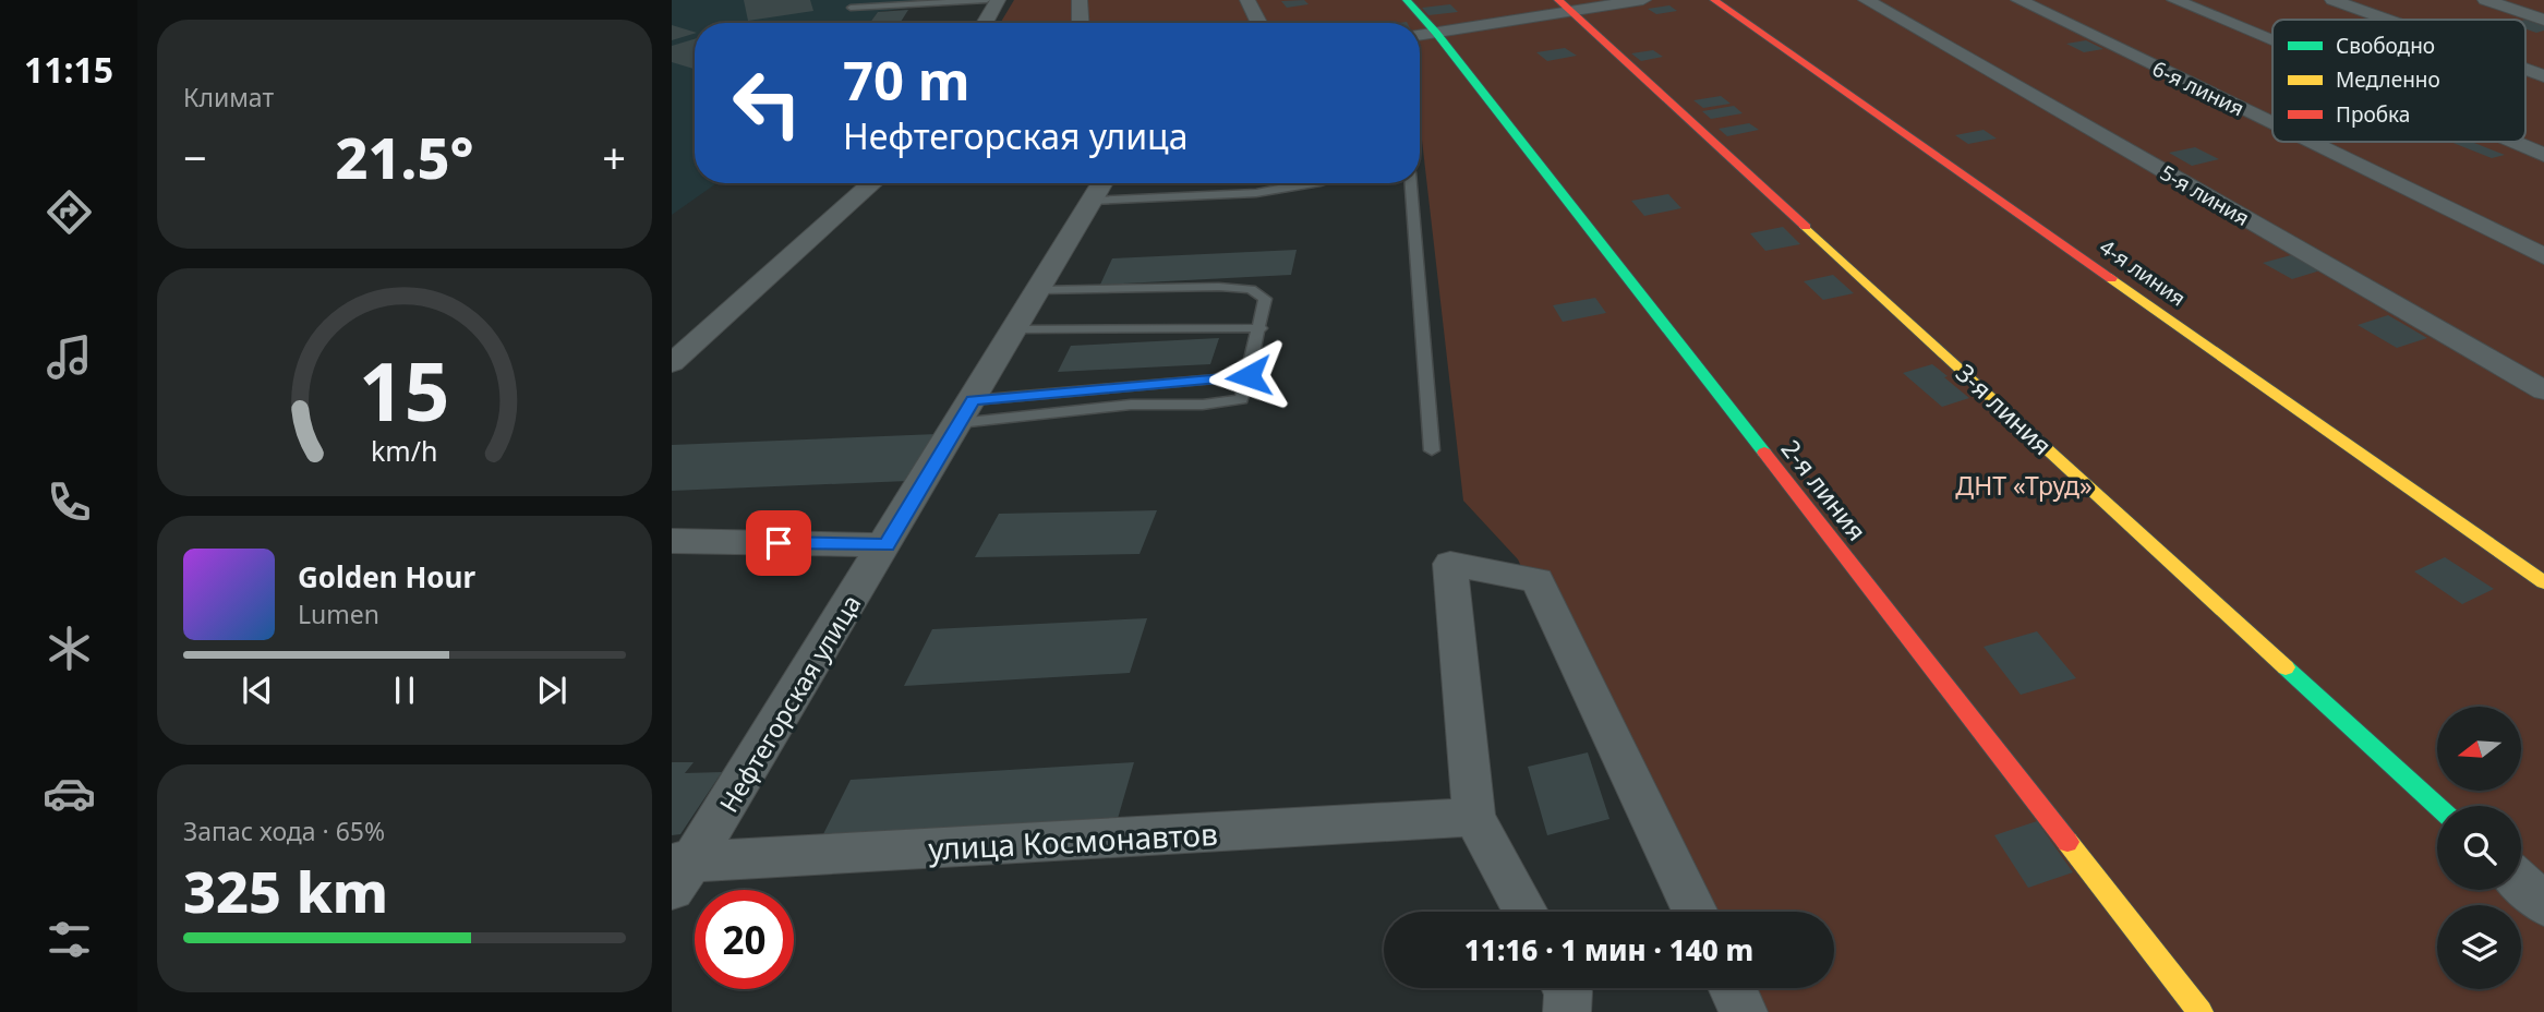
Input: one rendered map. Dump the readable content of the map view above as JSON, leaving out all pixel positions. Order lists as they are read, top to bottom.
{
  "streets": {
    "street": [
      "6-я линия",
      "5-я линия",
      "4-я линия",
      "3-я линия",
      "2-я линия",
      "Нефтегорская улица",
      "улица Космонавтов"
    ]
  },
  "crossings": [
    ["Нефтегорская улица", "улица Космонавтов"]
  ],
  "parks": ["ДНТ «Труд»"],
  "legend": ["Свободно", "Медленно", "Пробка"],
  "north": "left",
  "page": {
    "tabs": "11:15",
    "tile": [
      "Климат",
      ["Запас хода · 65%", "325 km"]
    ],
    "turn": ["70 m", "Нефтегорская улица"],
    "heat": ["−", "21.5°", "+"],
    "song": ["Golden Hour", "Lumen"],
    "limit": "20",
    "trip": "11:16 · 1 мин · 140 m",
    "gauge": ["15", "km/h"]
  }
}
